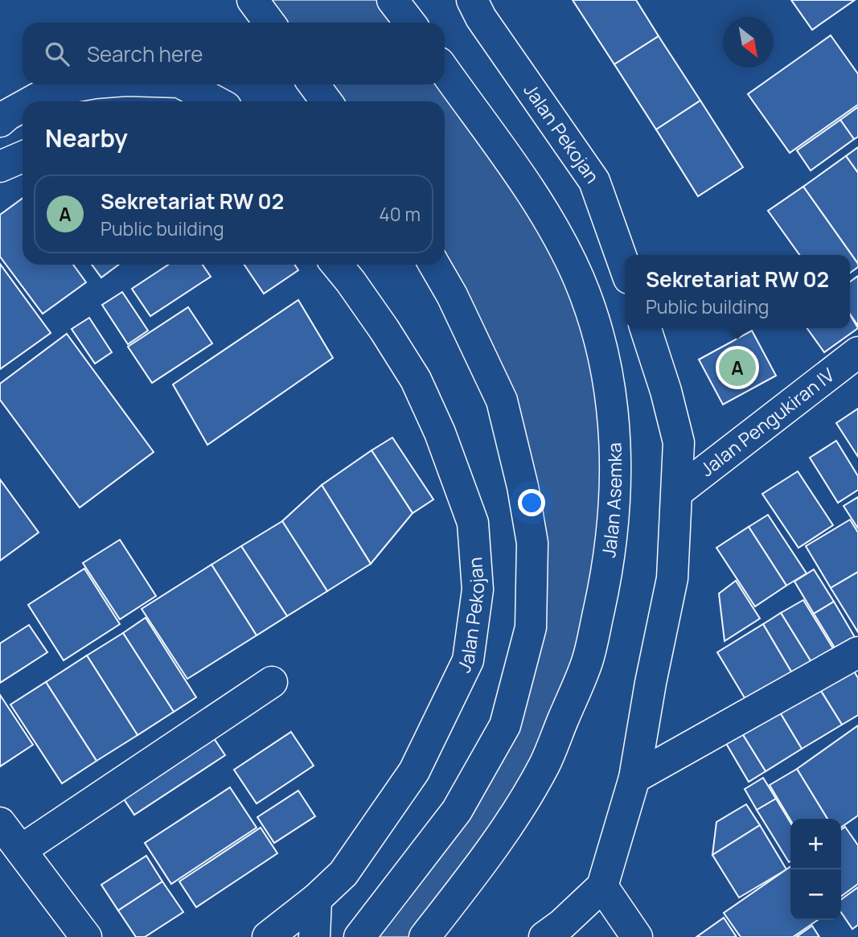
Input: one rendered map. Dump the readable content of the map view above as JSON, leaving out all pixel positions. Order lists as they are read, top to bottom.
{
  "streets": {
    "street": ["Jalan Pekojan", "Jalan Pengukiran IV", "Jalan Asemka"]
  },
  "north": "bottom right",
  "page": {
    "search": "Search here",
    "heading": "Nearby",
    "list": [
      {
        "mark": "A",
        "name": "Sekretariat RW 02",
        "note": "Public building",
        "value": "40 m"
      }
    ],
    "popup": ["Sekretariat RW 02", "Public building"],
    "pins": "A",
    "map_buttons": ["+", "−"]
  }
}
